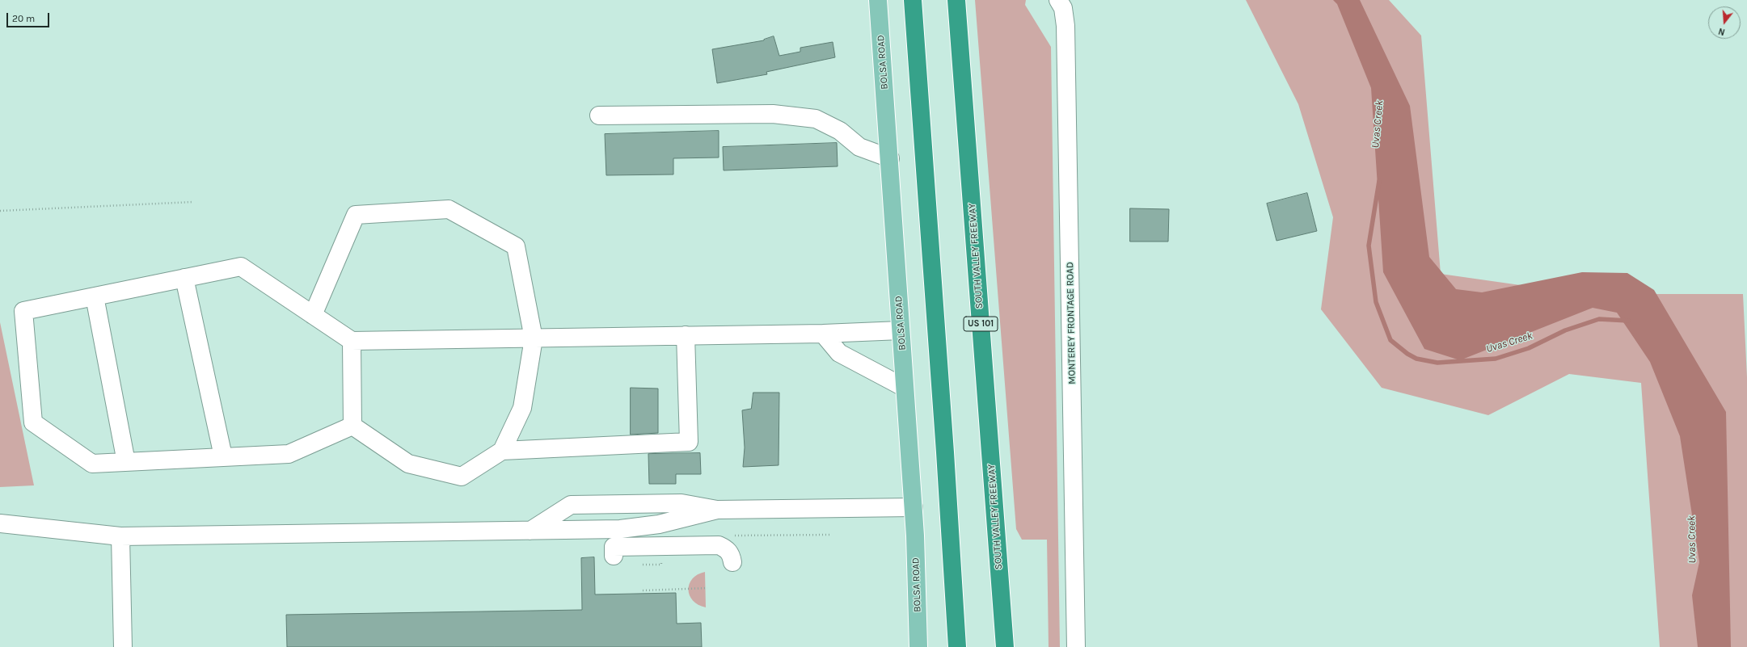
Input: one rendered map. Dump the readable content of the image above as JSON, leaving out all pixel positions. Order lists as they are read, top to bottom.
{
  "streets": {
    "highway": ["SOUTH VALLEY FREEWAY", "US 101"],
    "main road": ["BOLSA ROAD"],
    "street": ["MONTEREY FRONTAGE ROAD"]
  },
  "water": ["Uvas Creek"],
  "scale_bar": "20 m",
  "north": "bottom"
}
